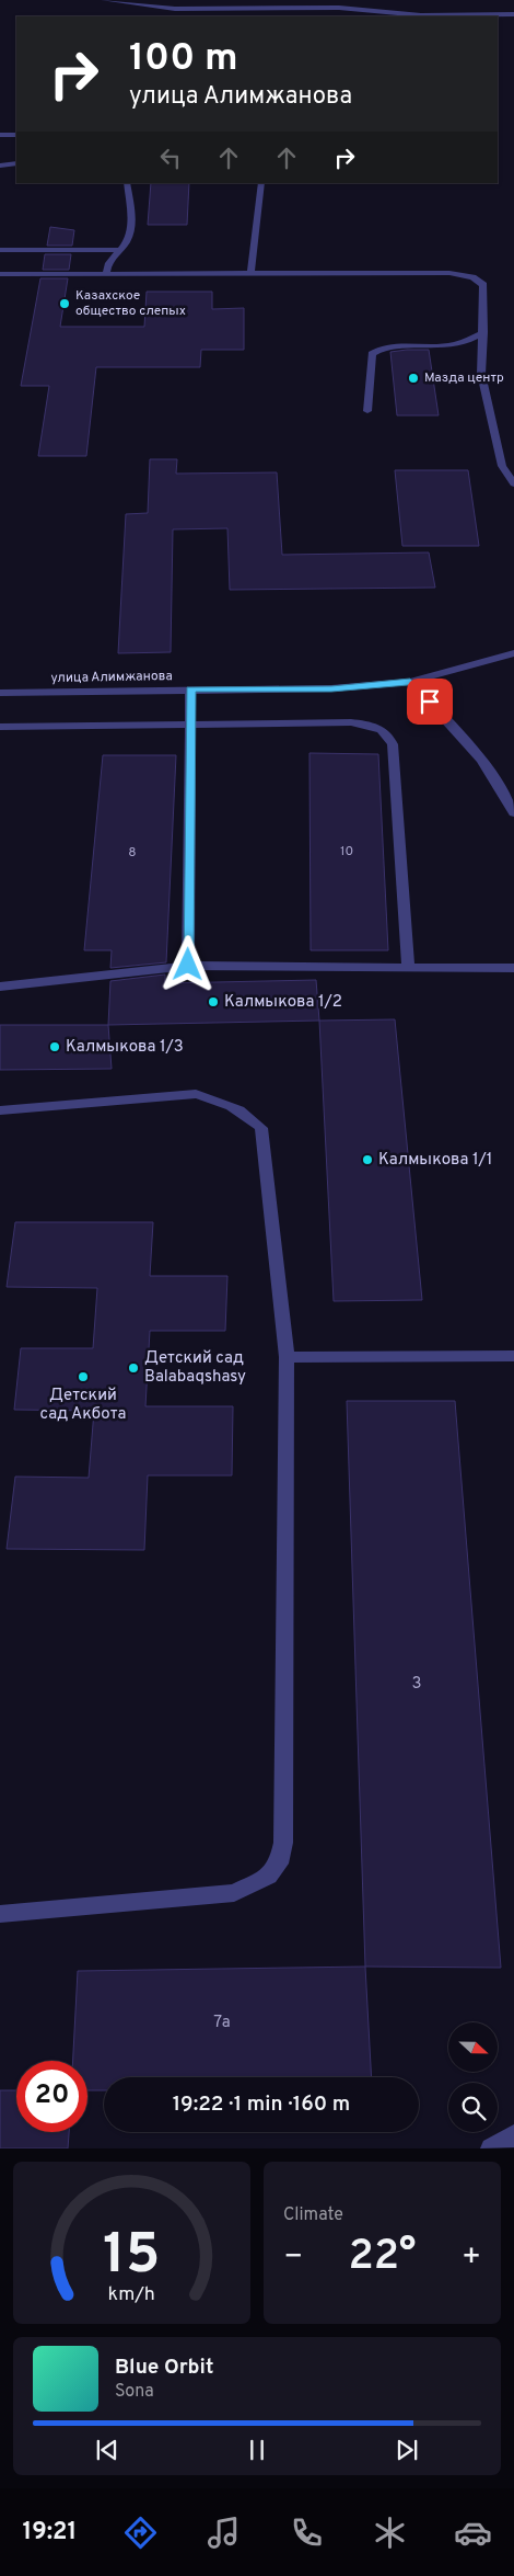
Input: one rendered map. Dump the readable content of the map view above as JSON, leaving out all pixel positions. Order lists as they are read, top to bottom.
{
  "streets": {
    "street": ["улица Алимжанова"]
  },
  "places": [
    "Казахское общество слепых",
    "Мазда центр",
    "Калмыкова 1/2",
    "Калмыкова 1/3",
    "Калмыкова 1/1",
    "Детский сад Balabaqshasy",
    "Детский сад Акбота"
  ],
  "house_numbers": [
    "10",
    "8",
    "3",
    "7а"
  ],
  "north": "right",
  "page": {
    "turn": ["100 m", "улица Алимжанова"],
    "limit": "20",
    "trip": "19:22 · 1 min · 160 m",
    "tile": "Climate",
    "heat": ["−", "22°", "+"],
    "song": ["Blue Orbit", "Sona"],
    "tabs": "19:21",
    "gauge": ["15", "km/h"]
  }
}
